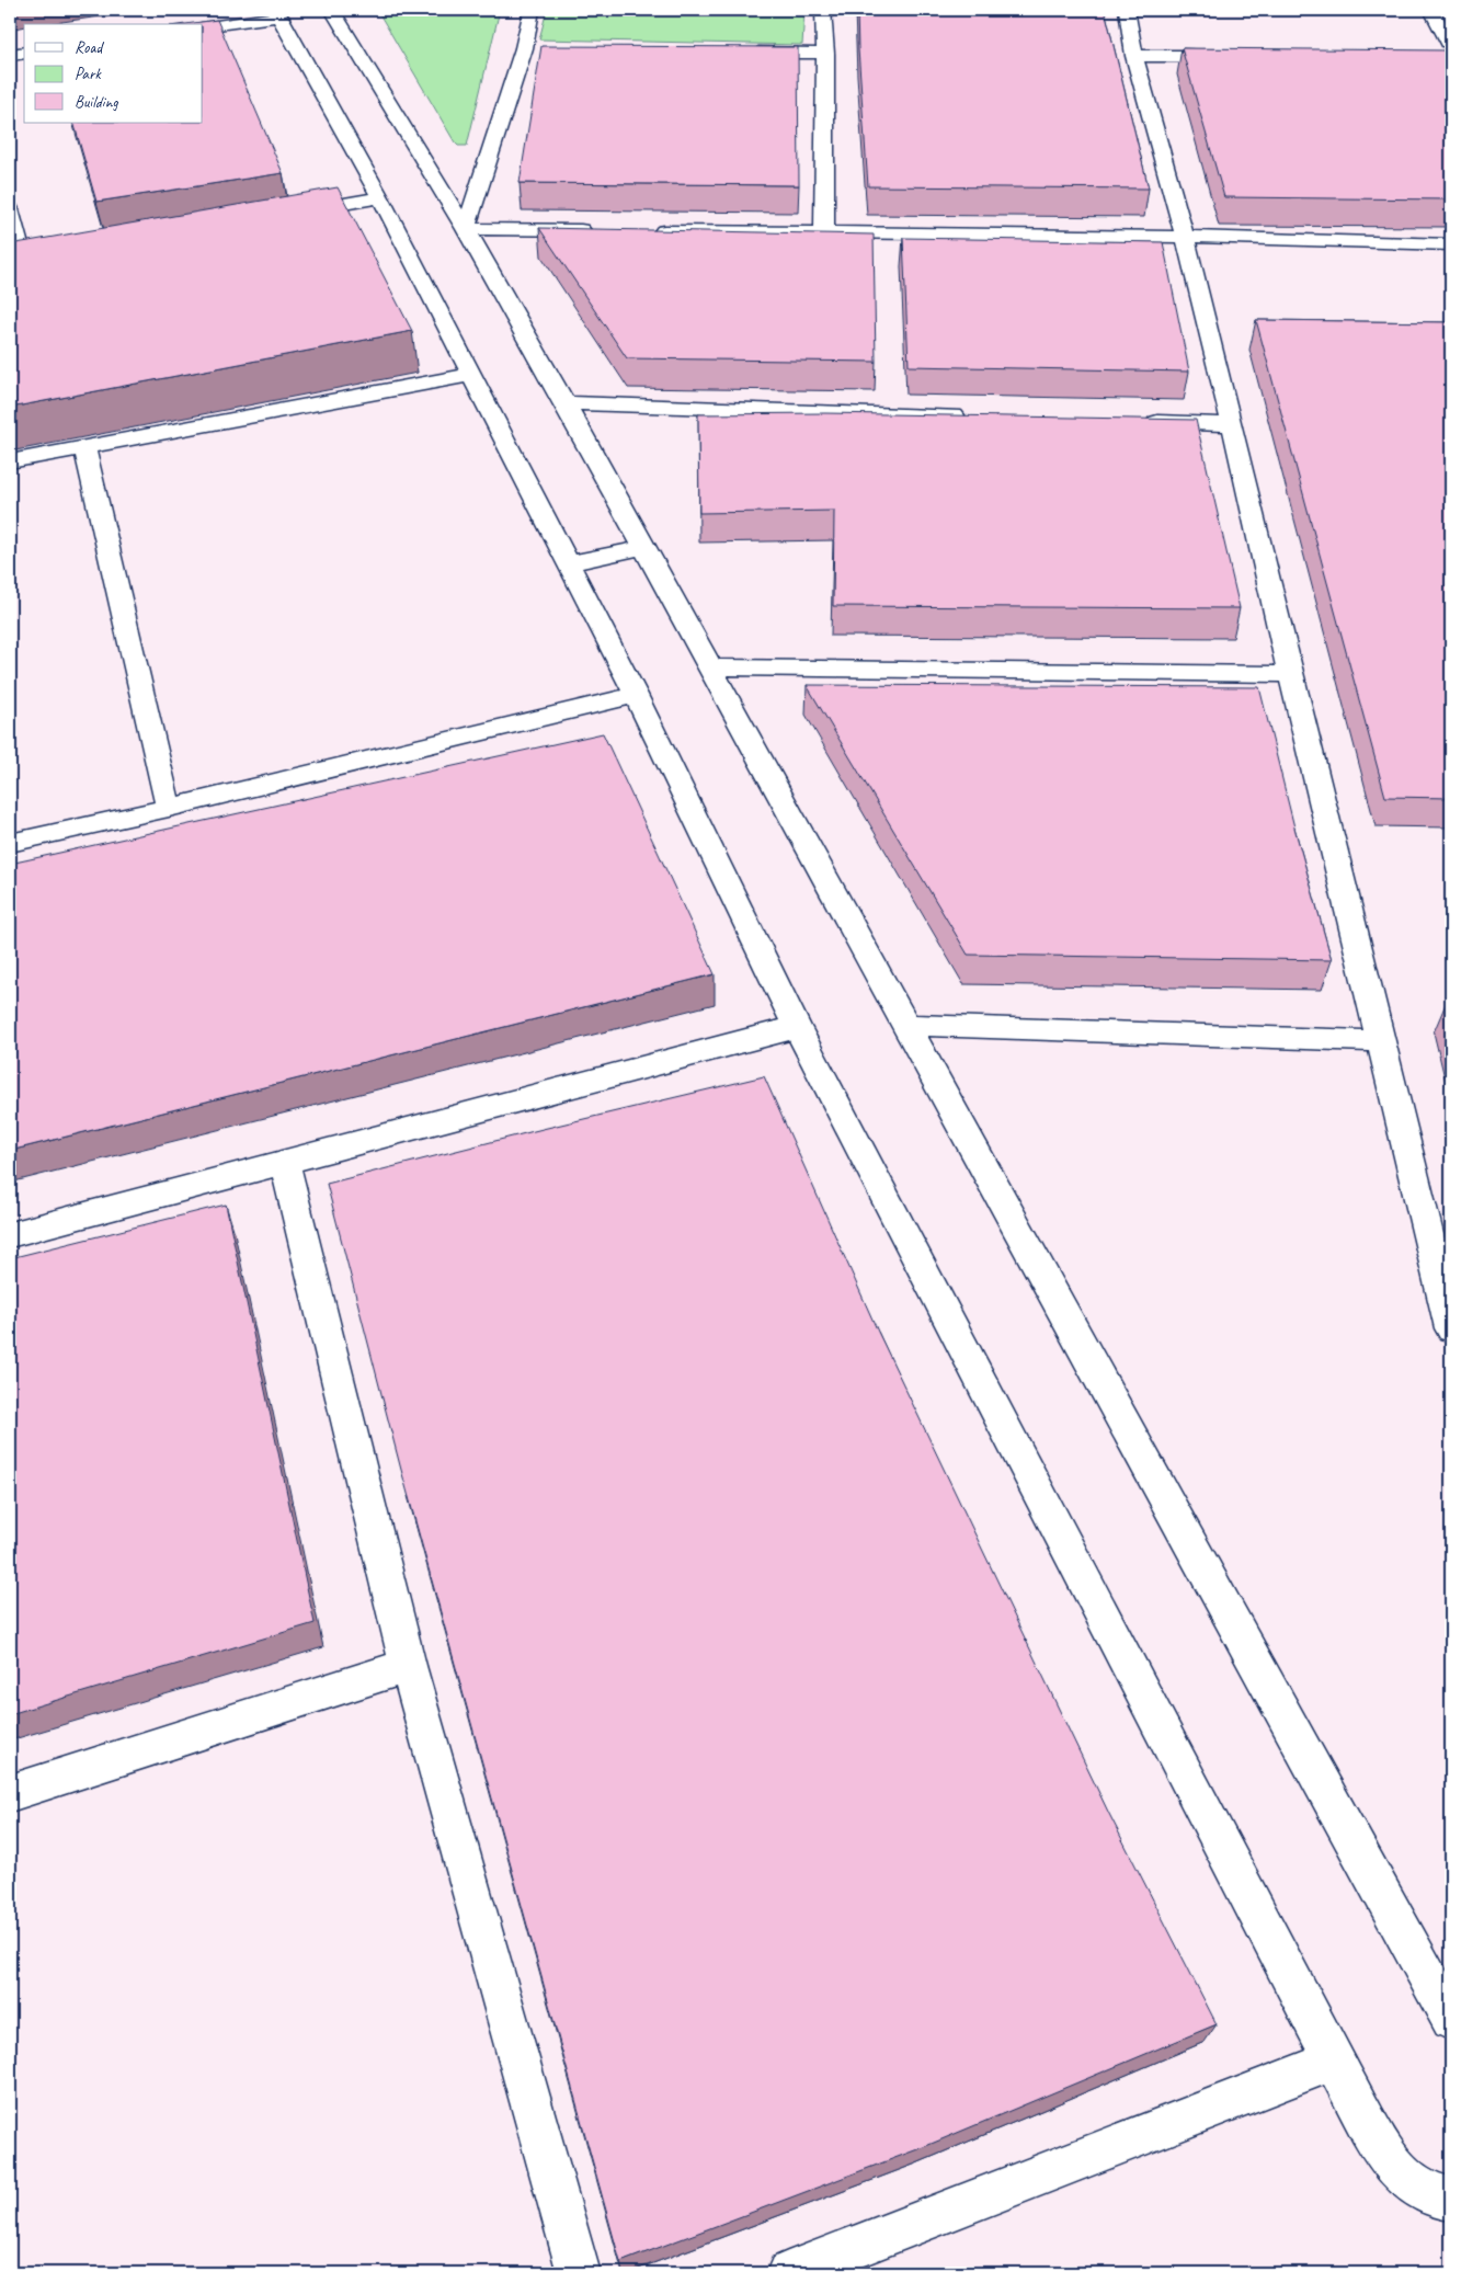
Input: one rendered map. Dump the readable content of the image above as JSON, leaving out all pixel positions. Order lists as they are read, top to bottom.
{
  "legend": ["Road", "Park", "Building"]
}
